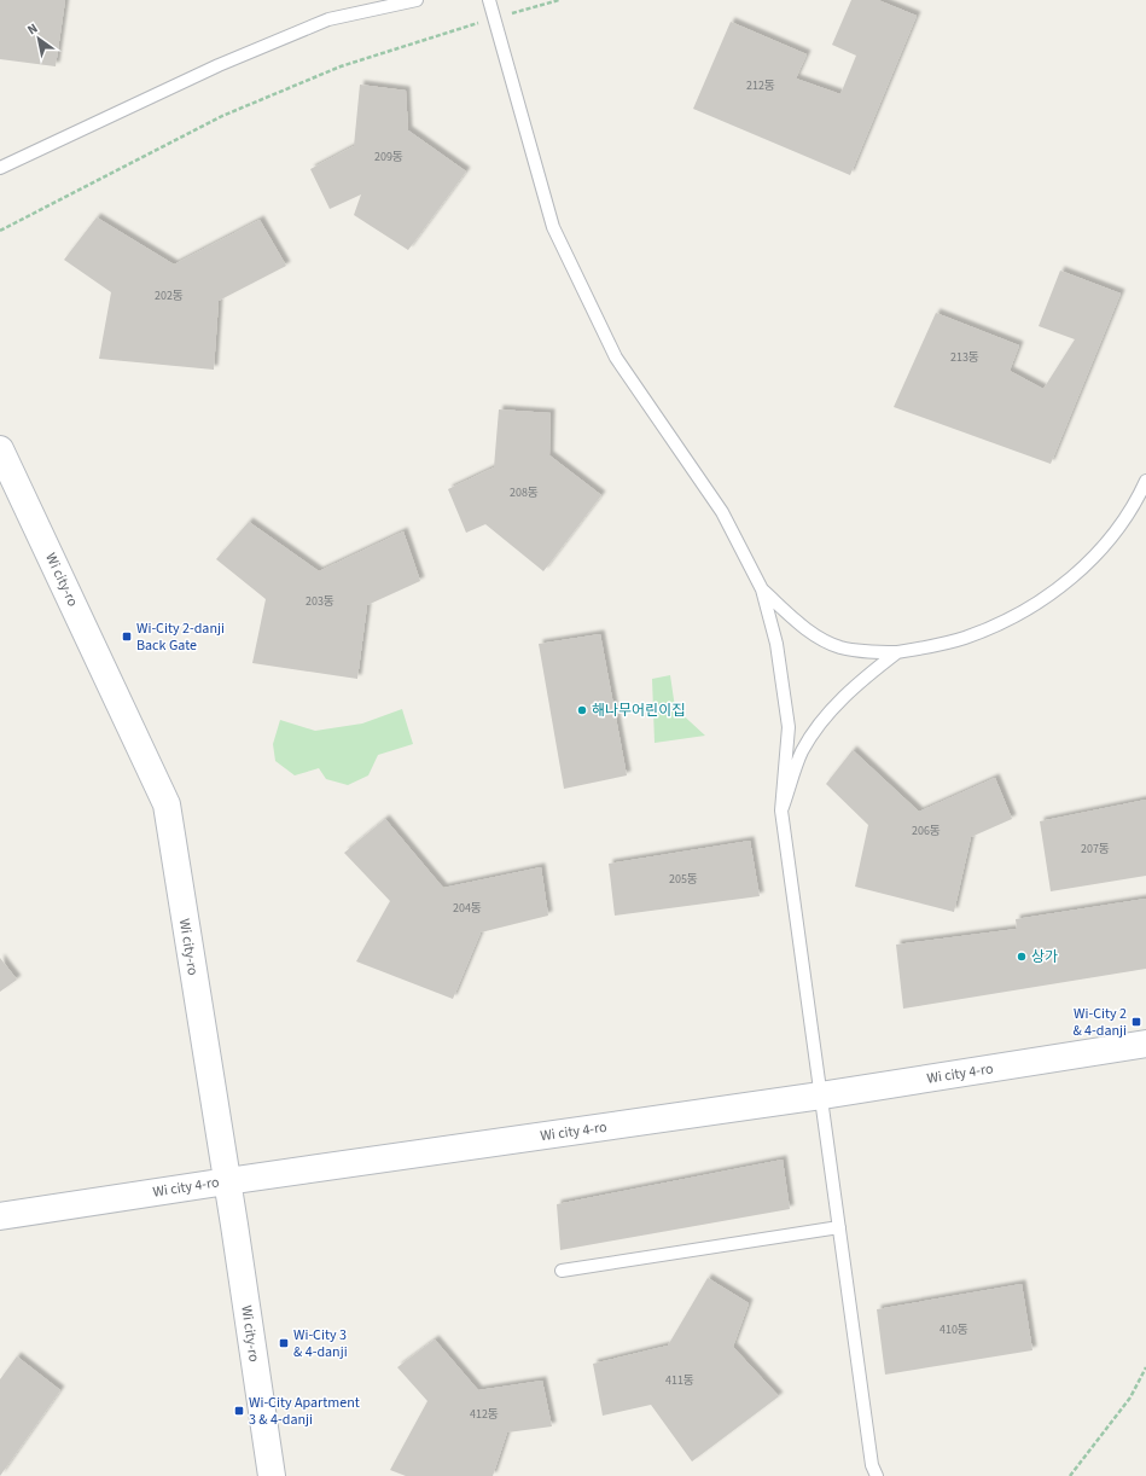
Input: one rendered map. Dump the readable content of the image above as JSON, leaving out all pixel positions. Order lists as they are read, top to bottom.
{
  "streets": {
    "street": ["Wi city-ro", "Wi city 4-ro"]
  },
  "crossings": [
    ["Wi city-ro", "Wi city 4-ro"]
  ],
  "places": {
    "transit": [
      "Wi-City 2-danji Back Gate",
      "Wi-City 2 & 4-danji",
      "Wi-City 3 & 4-danji",
      "Wi-City Apartment 3 & 4-danji"
    ],
    "other": ["해나무어린이집", "상가"]
  },
  "house_numbers": [
    "212동",
    "209동",
    "202동",
    "213동",
    "208동",
    "203동",
    "206동",
    "207동",
    "205동",
    "204동",
    "410동",
    "411동",
    "412동"
  ],
  "north": "top left"
}
